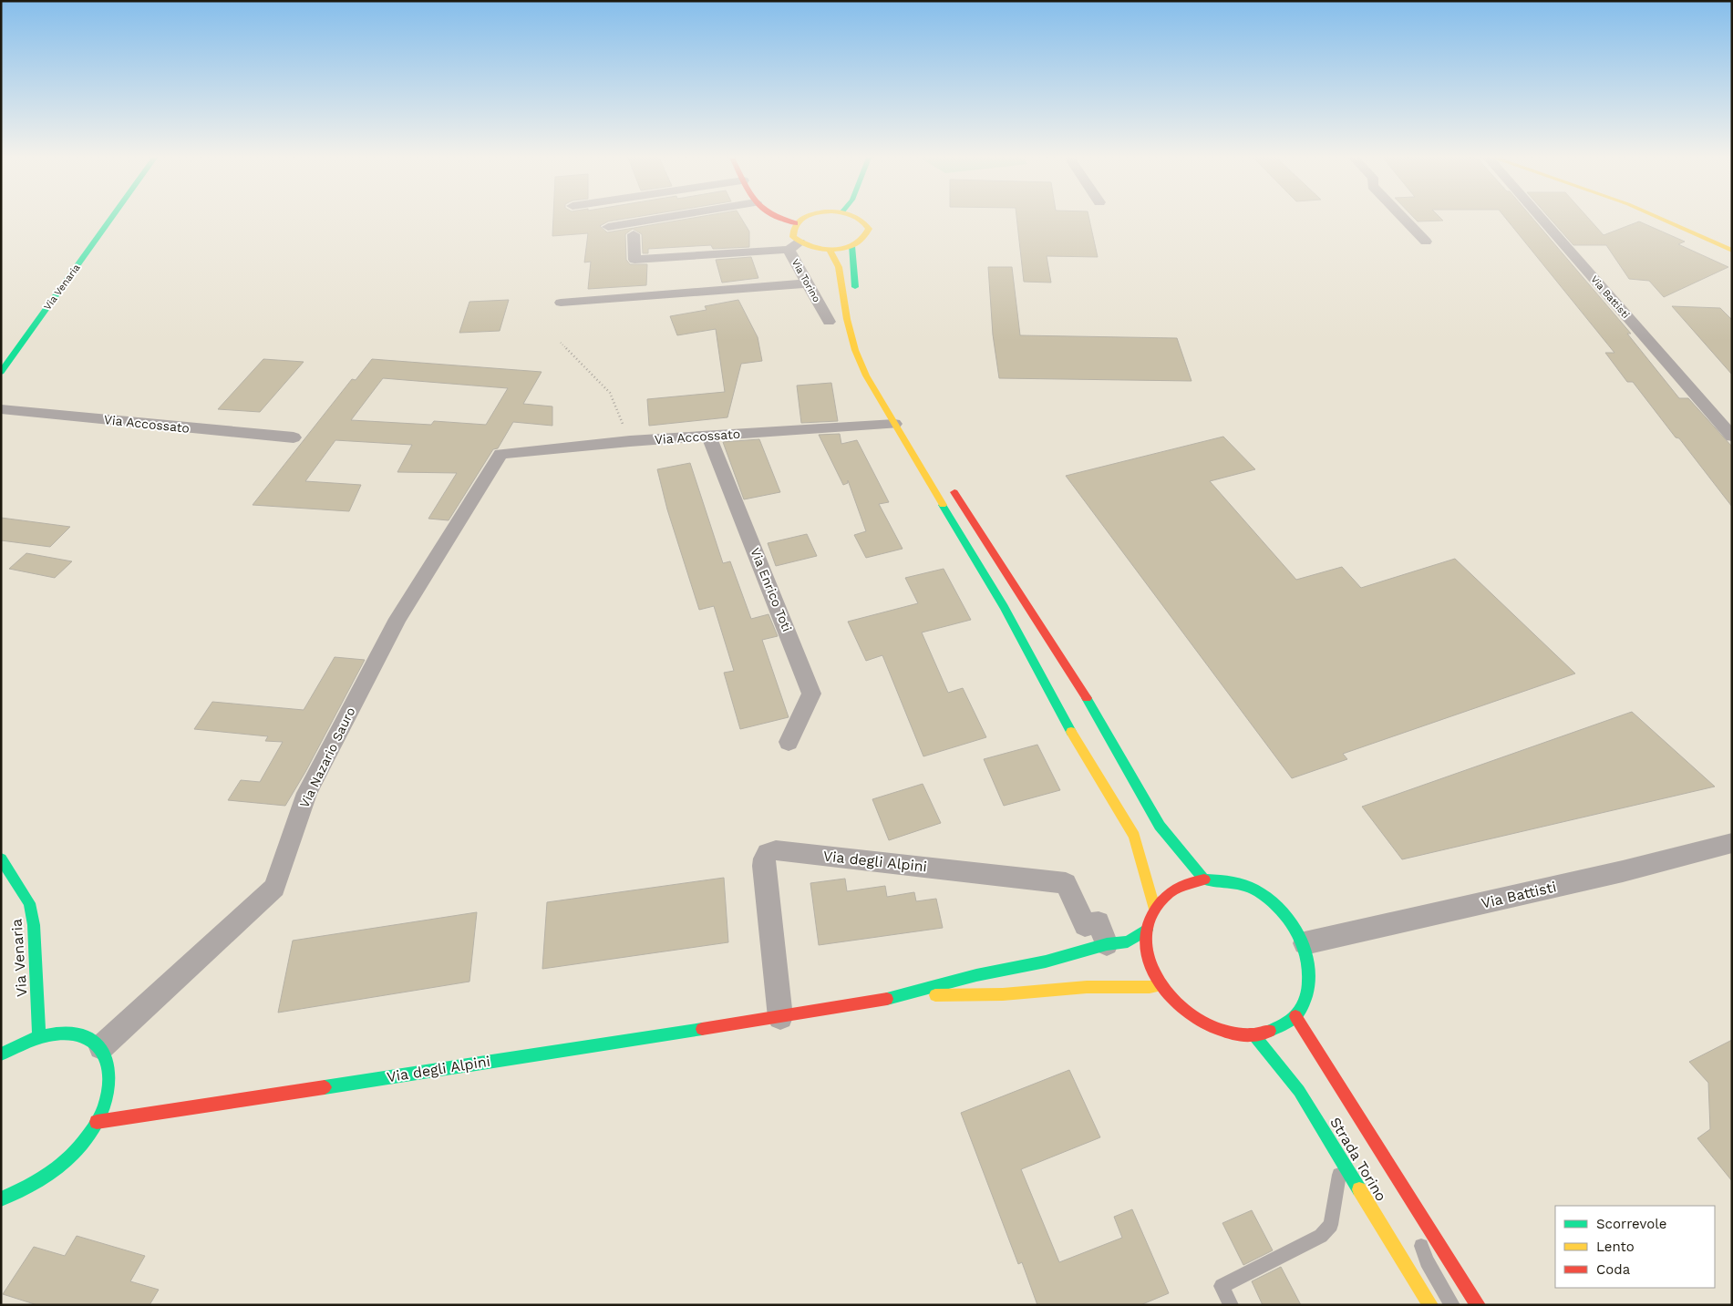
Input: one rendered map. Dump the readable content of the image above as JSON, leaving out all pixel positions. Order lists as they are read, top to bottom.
{
  "streets": {
    "main road": ["Via Venaria", "Via degli Alpini", "Strada Torino"],
    "street": [
      "Via Torino",
      "Via Battisti",
      "Via Accossato",
      "Via Enrico Toti",
      "Via Nazario Sauro"
    ]
  },
  "crossings": [
    ["Via Battisti", "Via degli Alpini"],
    ["Via Battisti", "Strada Torino"],
    ["Via Accossato", "Via Enrico Toti"],
    ["Via Accossato", "Via Nazario Sauro"],
    ["Via degli Alpini", "Strada Torino"]
  ],
  "legend": ["Scorrevole", "Lento", "Coda"]
}
